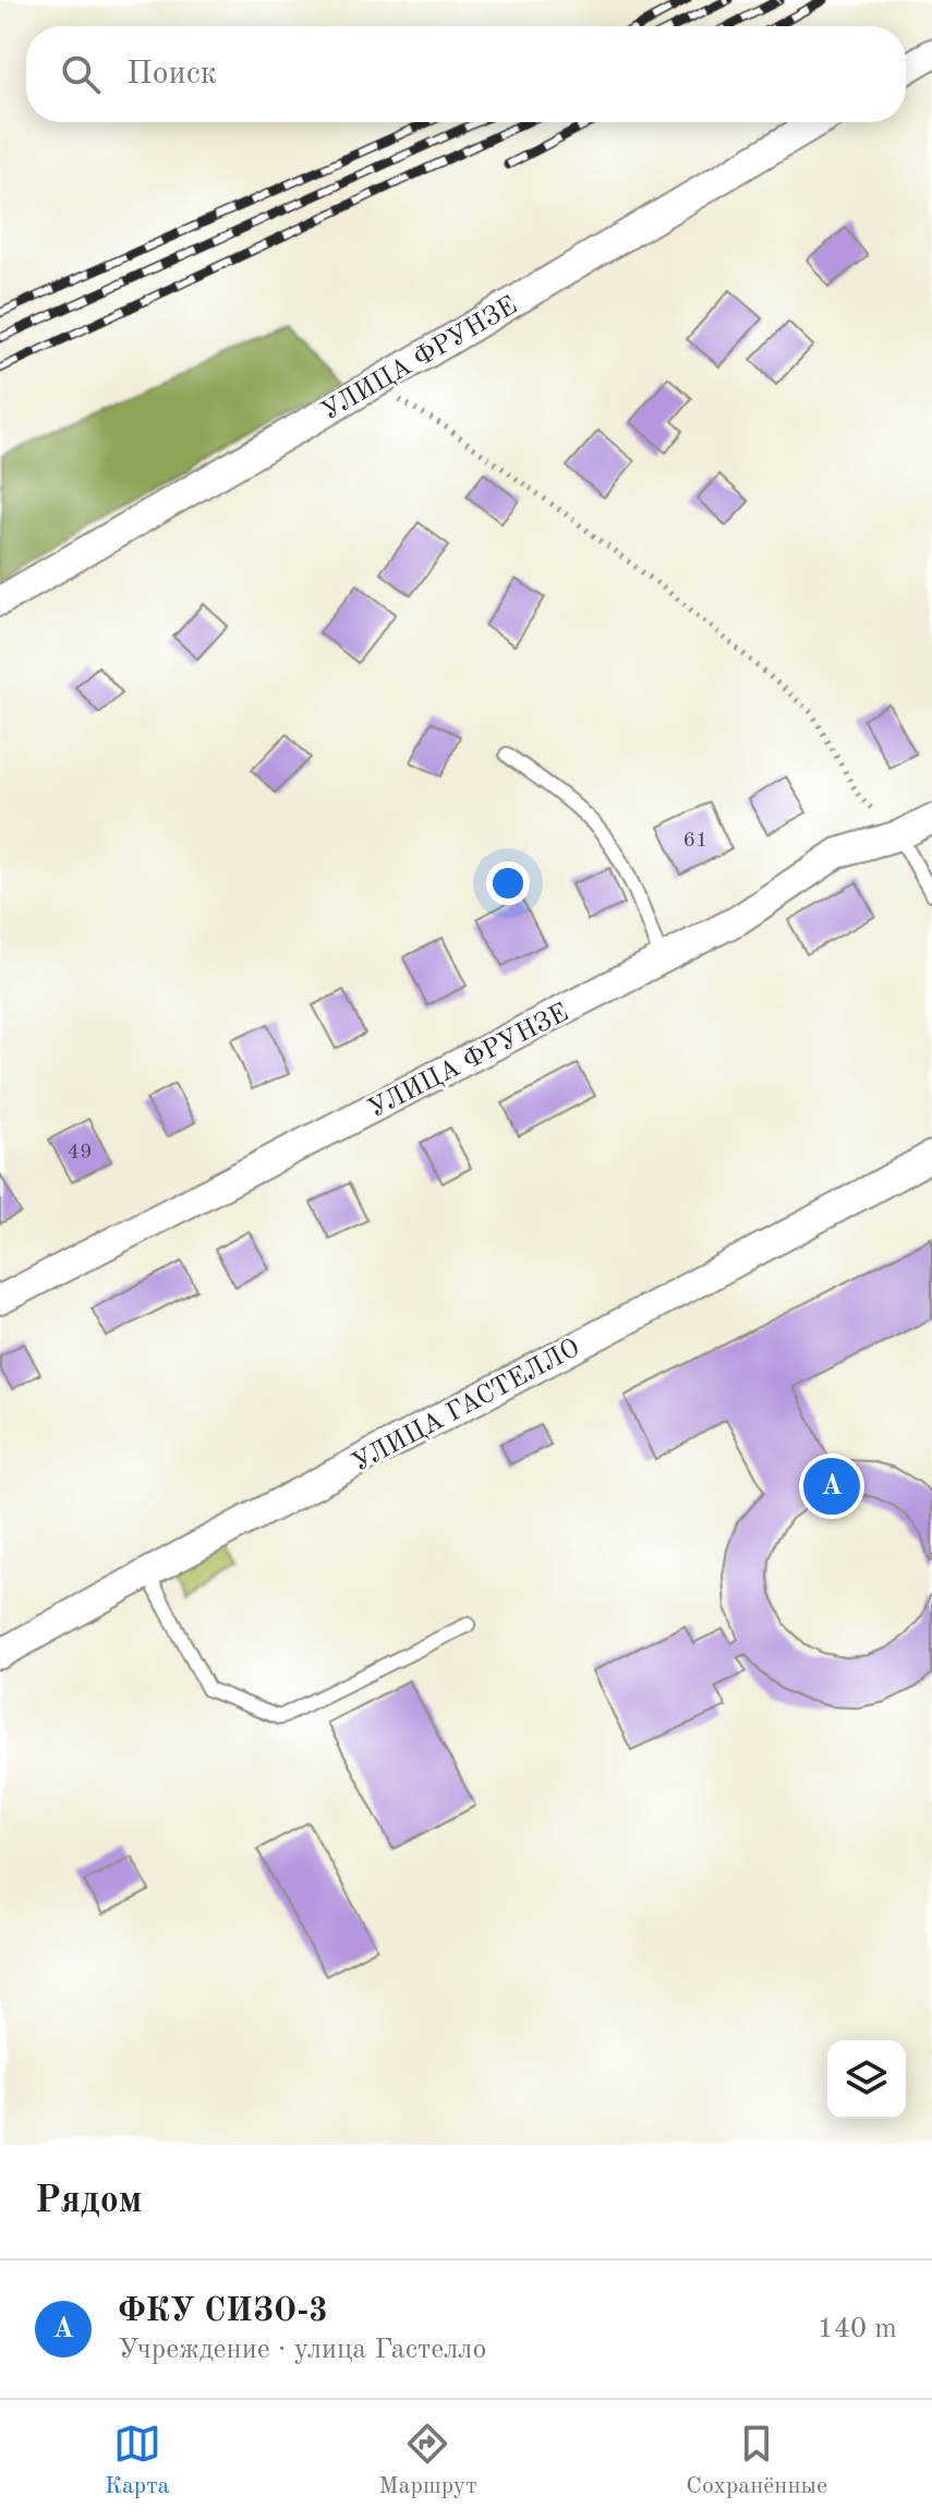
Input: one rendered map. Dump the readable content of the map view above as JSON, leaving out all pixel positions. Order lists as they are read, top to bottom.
{
  "streets": {
    "street": ["УЛИЦА ФРУНЗЕ", "УЛИЦА ГАСТЕЛЛО"]
  },
  "house_numbers": ["61", "49"],
  "page": {
    "search": "Поиск",
    "pins": "A",
    "heading": "Рядом",
    "list": [
      {
        "mark": "A",
        "name": "ФКУ СИЗО-3",
        "note": "Учреждение · улица Гастелло",
        "value": "140 m"
      }
    ],
    "nav": ["Карта", "Маршрут", "Сохранённые"]
  }
}
